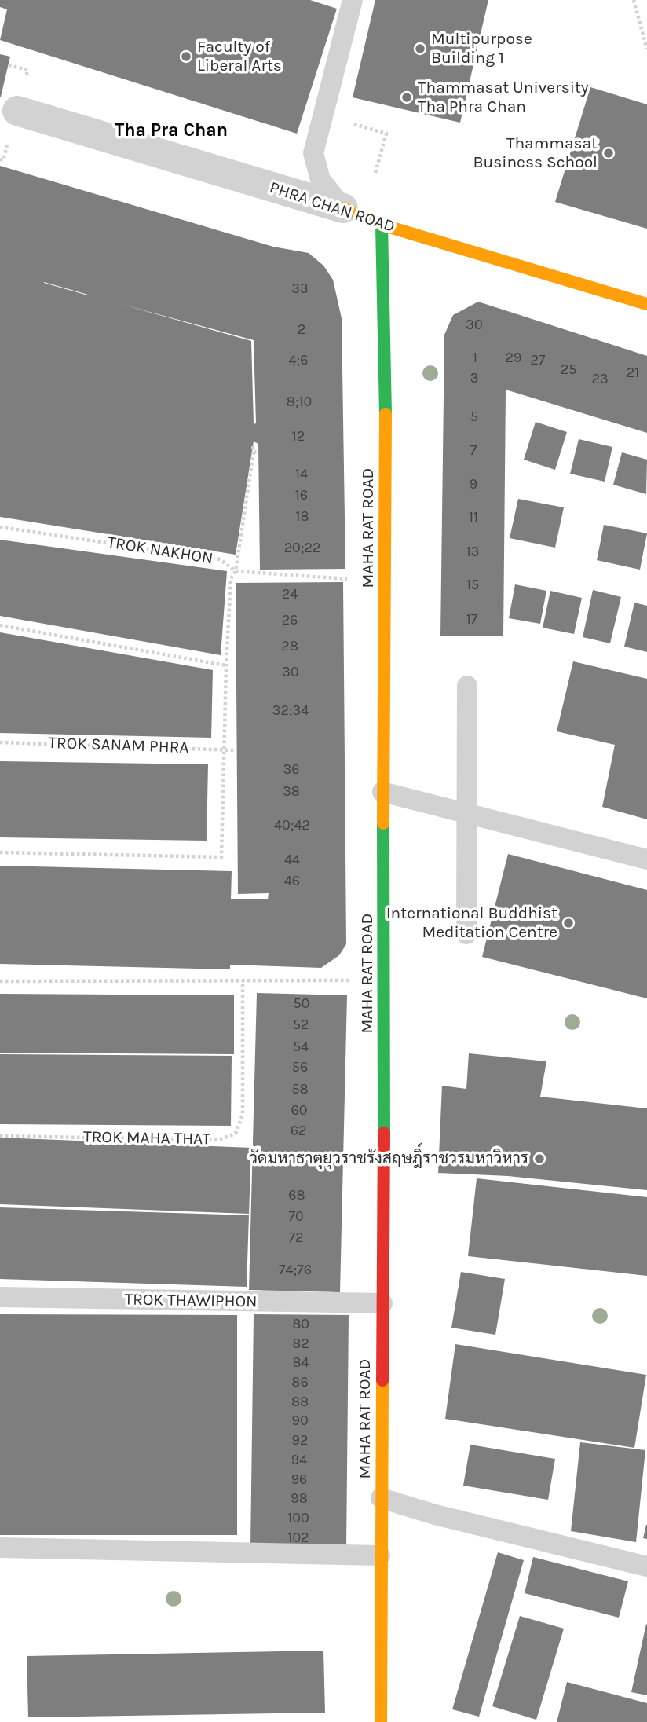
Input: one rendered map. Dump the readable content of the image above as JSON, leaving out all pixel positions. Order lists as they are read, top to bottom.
{
  "streets": {
    "street": ["PHRA CHAN ROAD", "MAHA RAT ROAD"],
    "lane": ["TROK THAWIPHON"],
    "path": ["TROK NAKHON", "TROK SANAM PHRA", "TROK MAHA THAT"]
  },
  "crossings": [
    ["PHRA CHAN ROAD", "MAHA RAT ROAD"],
    ["MAHA RAT ROAD", "TROK THAWIPHON"]
  ],
  "districts": ["Tha Pra Chan"],
  "places": [
    "Multipurpose Building 1",
    "Faculty of Liberal Arts",
    "Thammasat University Tha Phra Chan",
    "Thammasat Business School",
    "International Buddhist Meditation Centre",
    "วัดมหาธาตุยุวราชรังสฤษฎิ์ราชวรมหาวิหาร"
  ],
  "house_numbers": [
    "33",
    "30",
    "2",
    "1",
    "29",
    "4;6",
    "27",
    "25",
    "21",
    "3",
    "23",
    "8;10",
    "5",
    "12",
    "7",
    "14",
    "9",
    "16",
    "18",
    "11",
    "20;22",
    "13",
    "15",
    "24",
    "17",
    "26",
    "28",
    "30",
    "32;34",
    "36",
    "38",
    "40;42",
    "44",
    "46",
    "50",
    "52",
    "54",
    "56",
    "58",
    "60",
    "62",
    "68",
    "70",
    "72",
    "74;76",
    "80",
    "82",
    "84",
    "86",
    "88",
    "90",
    "92",
    "94",
    "96",
    "98",
    "100",
    "102"
  ]
}
